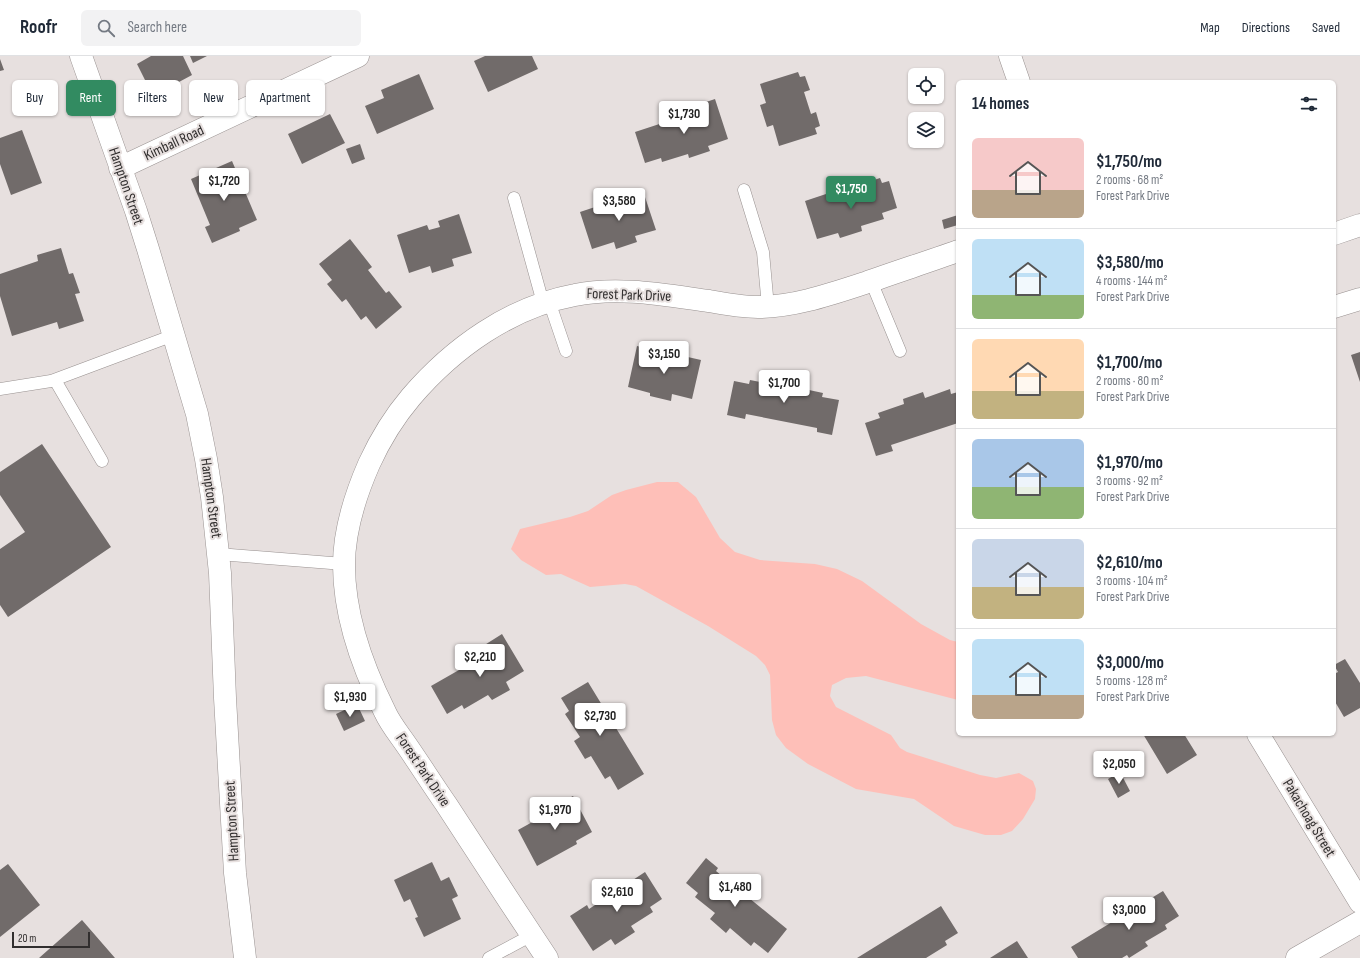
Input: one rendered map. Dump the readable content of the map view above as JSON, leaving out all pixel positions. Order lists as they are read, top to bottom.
{
  "streets": {
    "street": [
      "Kimball Road",
      "Hampton Street",
      "Forest Park Drive",
      "Pakachoag Street"
    ]
  },
  "crossings": [
    ["Kimball Road", "Hampton Street"]
  ],
  "scale_bar": "20 m",
  "page": {
    "header": "Roofr",
    "search": "Search here",
    "nav": ["Map", "Directions", "Saved"],
    "chip": [
      "Buy",
      "Rent",
      "Filters",
      "New",
      "Apartment"
    ],
    "heading": "14 homes",
    "price": [
      "$1,730",
      "$1,720",
      "$1,750",
      "$3,580",
      "$3,150",
      "$1,700",
      "$2,210",
      "$1,930",
      "$2,730",
      "$2,050",
      "$1,970",
      "$1,480",
      "$2,610",
      "$3,000"
    ],
    "list": [
      {
        "name": "$1,750/mo",
        "note": "2 rooms · 68 m² · Forest Park Drive"
      },
      {
        "name": "$3,580/mo",
        "note": "4 rooms · 144 m² · Forest Park Drive"
      },
      {
        "name": "$1,700/mo",
        "note": "2 rooms · 80 m² · Forest Park Drive"
      },
      {
        "name": "$1,970/mo",
        "note": "3 rooms · 92 m² · Forest Park Drive"
      },
      {
        "name": "$2,610/mo",
        "note": "3 rooms · 104 m² · Forest Park Drive"
      },
      {
        "name": "$3,000/mo",
        "note": "5 rooms · 128 m² · Forest Park Drive"
      }
    ],
    "scale": "20 m"
  }
}
